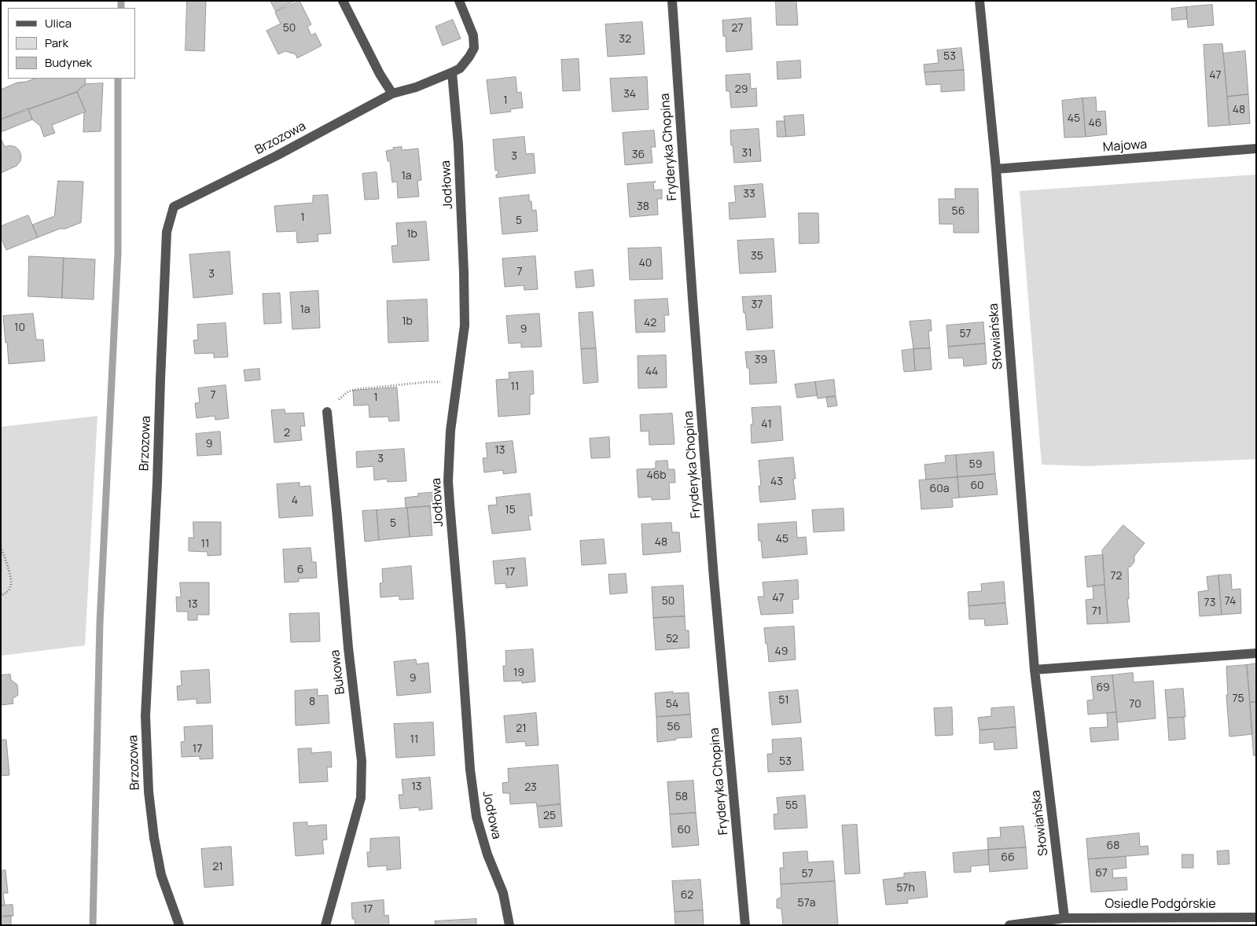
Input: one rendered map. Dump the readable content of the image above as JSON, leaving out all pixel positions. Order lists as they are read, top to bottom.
{
  "streets": {
    "street": [
      "Brzozowa",
      "Majowa",
      "Fryderyka Chopina",
      "Jodłowa",
      "Słowiańska",
      "Bukowa",
      "Osiedle Podgórskie"
    ]
  },
  "crossings": [
    ["Brzozowa", "Jodłowa"],
    ["Majowa", "Słowiańska"],
    ["Słowiańska", "Osiedle Podgórskie"]
  ],
  "house_numbers": [
    "50",
    "27",
    "32",
    "53",
    "47",
    "29",
    "34",
    "1",
    "48",
    "45",
    "46",
    "31",
    "36",
    "3",
    "1a",
    "33",
    "38",
    "56",
    "1",
    "5",
    "1b",
    "35",
    "40",
    "7",
    "3",
    "37",
    "1a",
    "1b",
    "42",
    "10",
    "9",
    "57",
    "39",
    "44",
    "11",
    "7",
    "1",
    "41",
    "2",
    "9",
    "13",
    "3",
    "59",
    "46b",
    "43",
    "60",
    "60a",
    "4",
    "15",
    "5",
    "45",
    "48",
    "11",
    "6",
    "17",
    "72",
    "47",
    "50",
    "74",
    "73",
    "13",
    "71",
    "52",
    "49",
    "19",
    "9",
    "69",
    "75",
    "51",
    "8",
    "54",
    "70",
    "56",
    "21",
    "11",
    "17",
    "53",
    "13",
    "23",
    "58",
    "55",
    "25",
    "60",
    "68",
    "66",
    "21",
    "67",
    "57",
    "57h",
    "62",
    "57a",
    "17"
  ],
  "legend": ["Ulica", "Park", "Budynek"]
}
